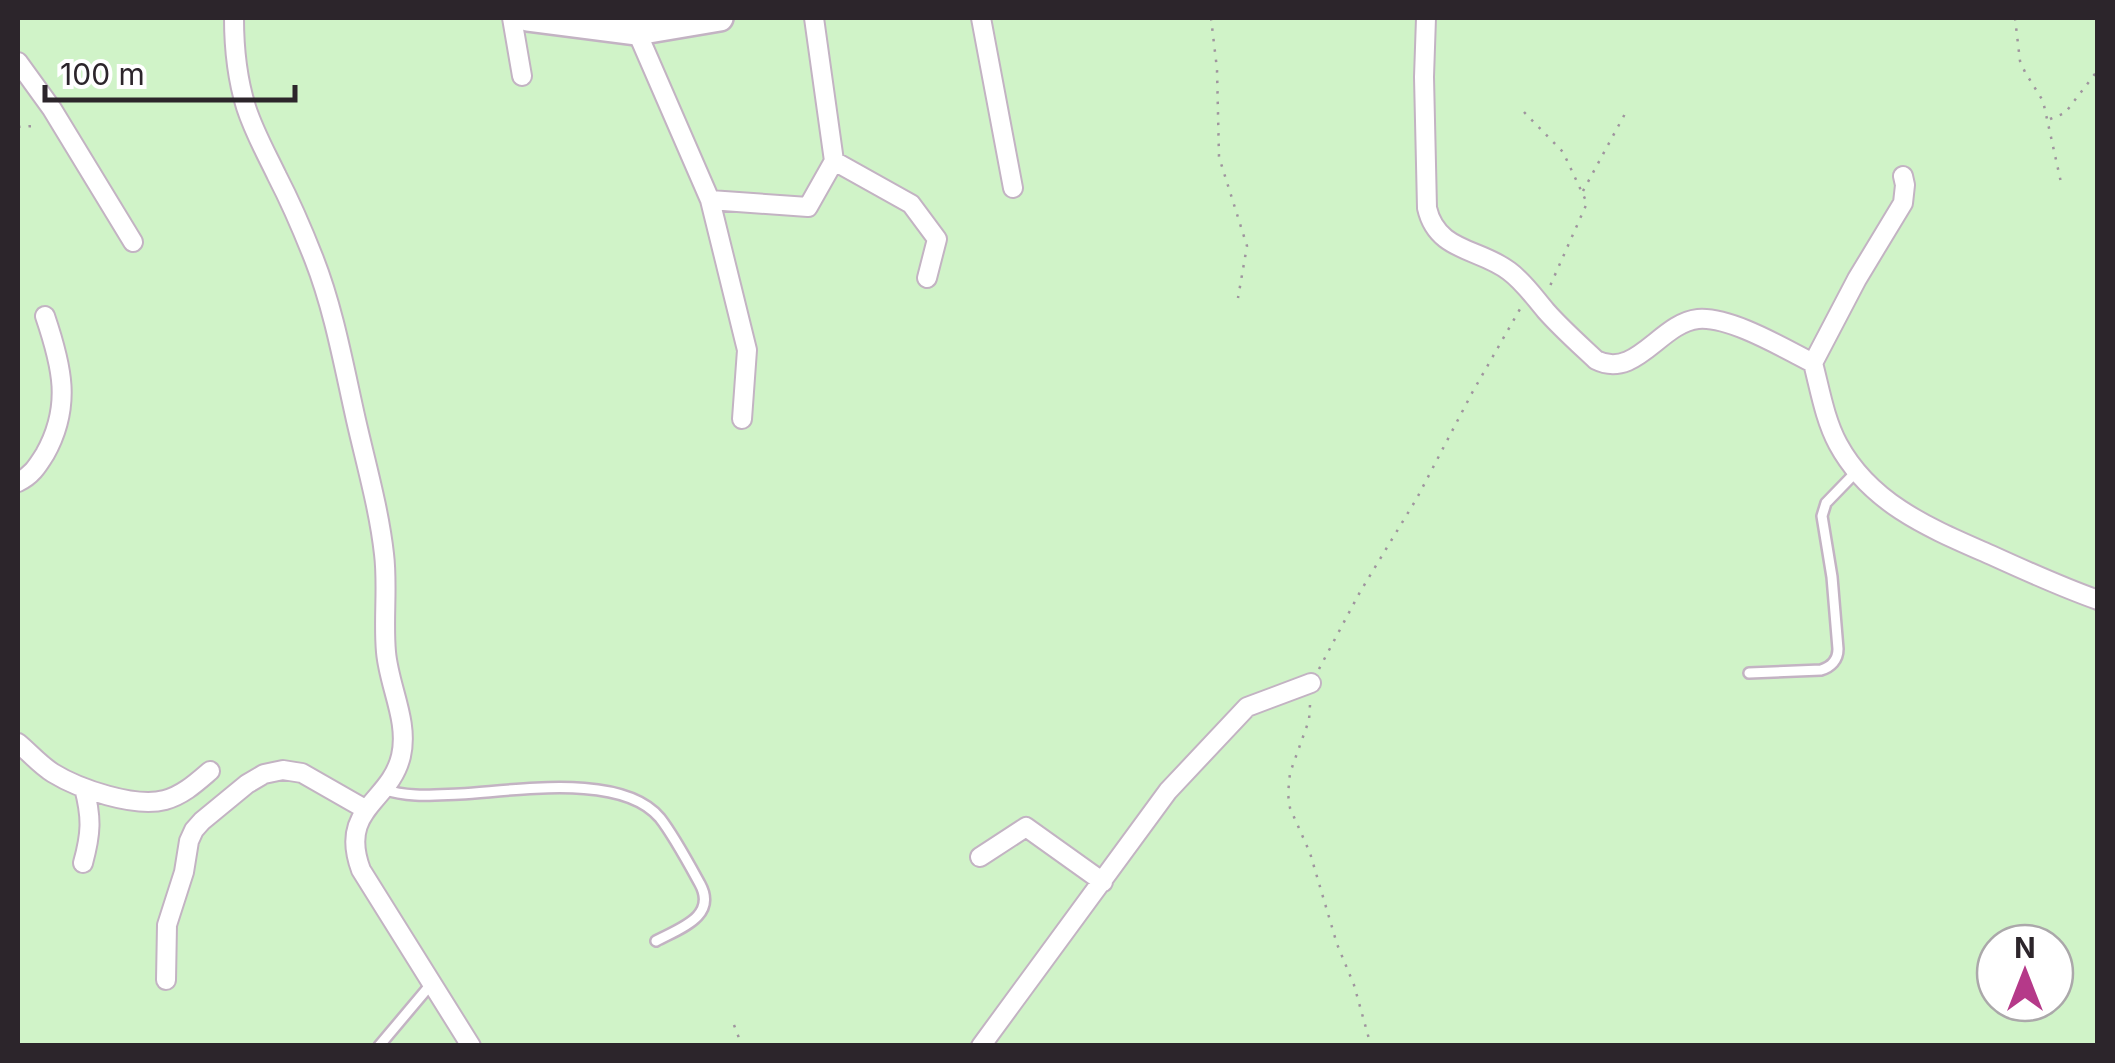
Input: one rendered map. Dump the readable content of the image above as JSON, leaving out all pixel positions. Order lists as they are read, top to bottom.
{
  "scale_bar": "100 m",
  "north": "top"
}
